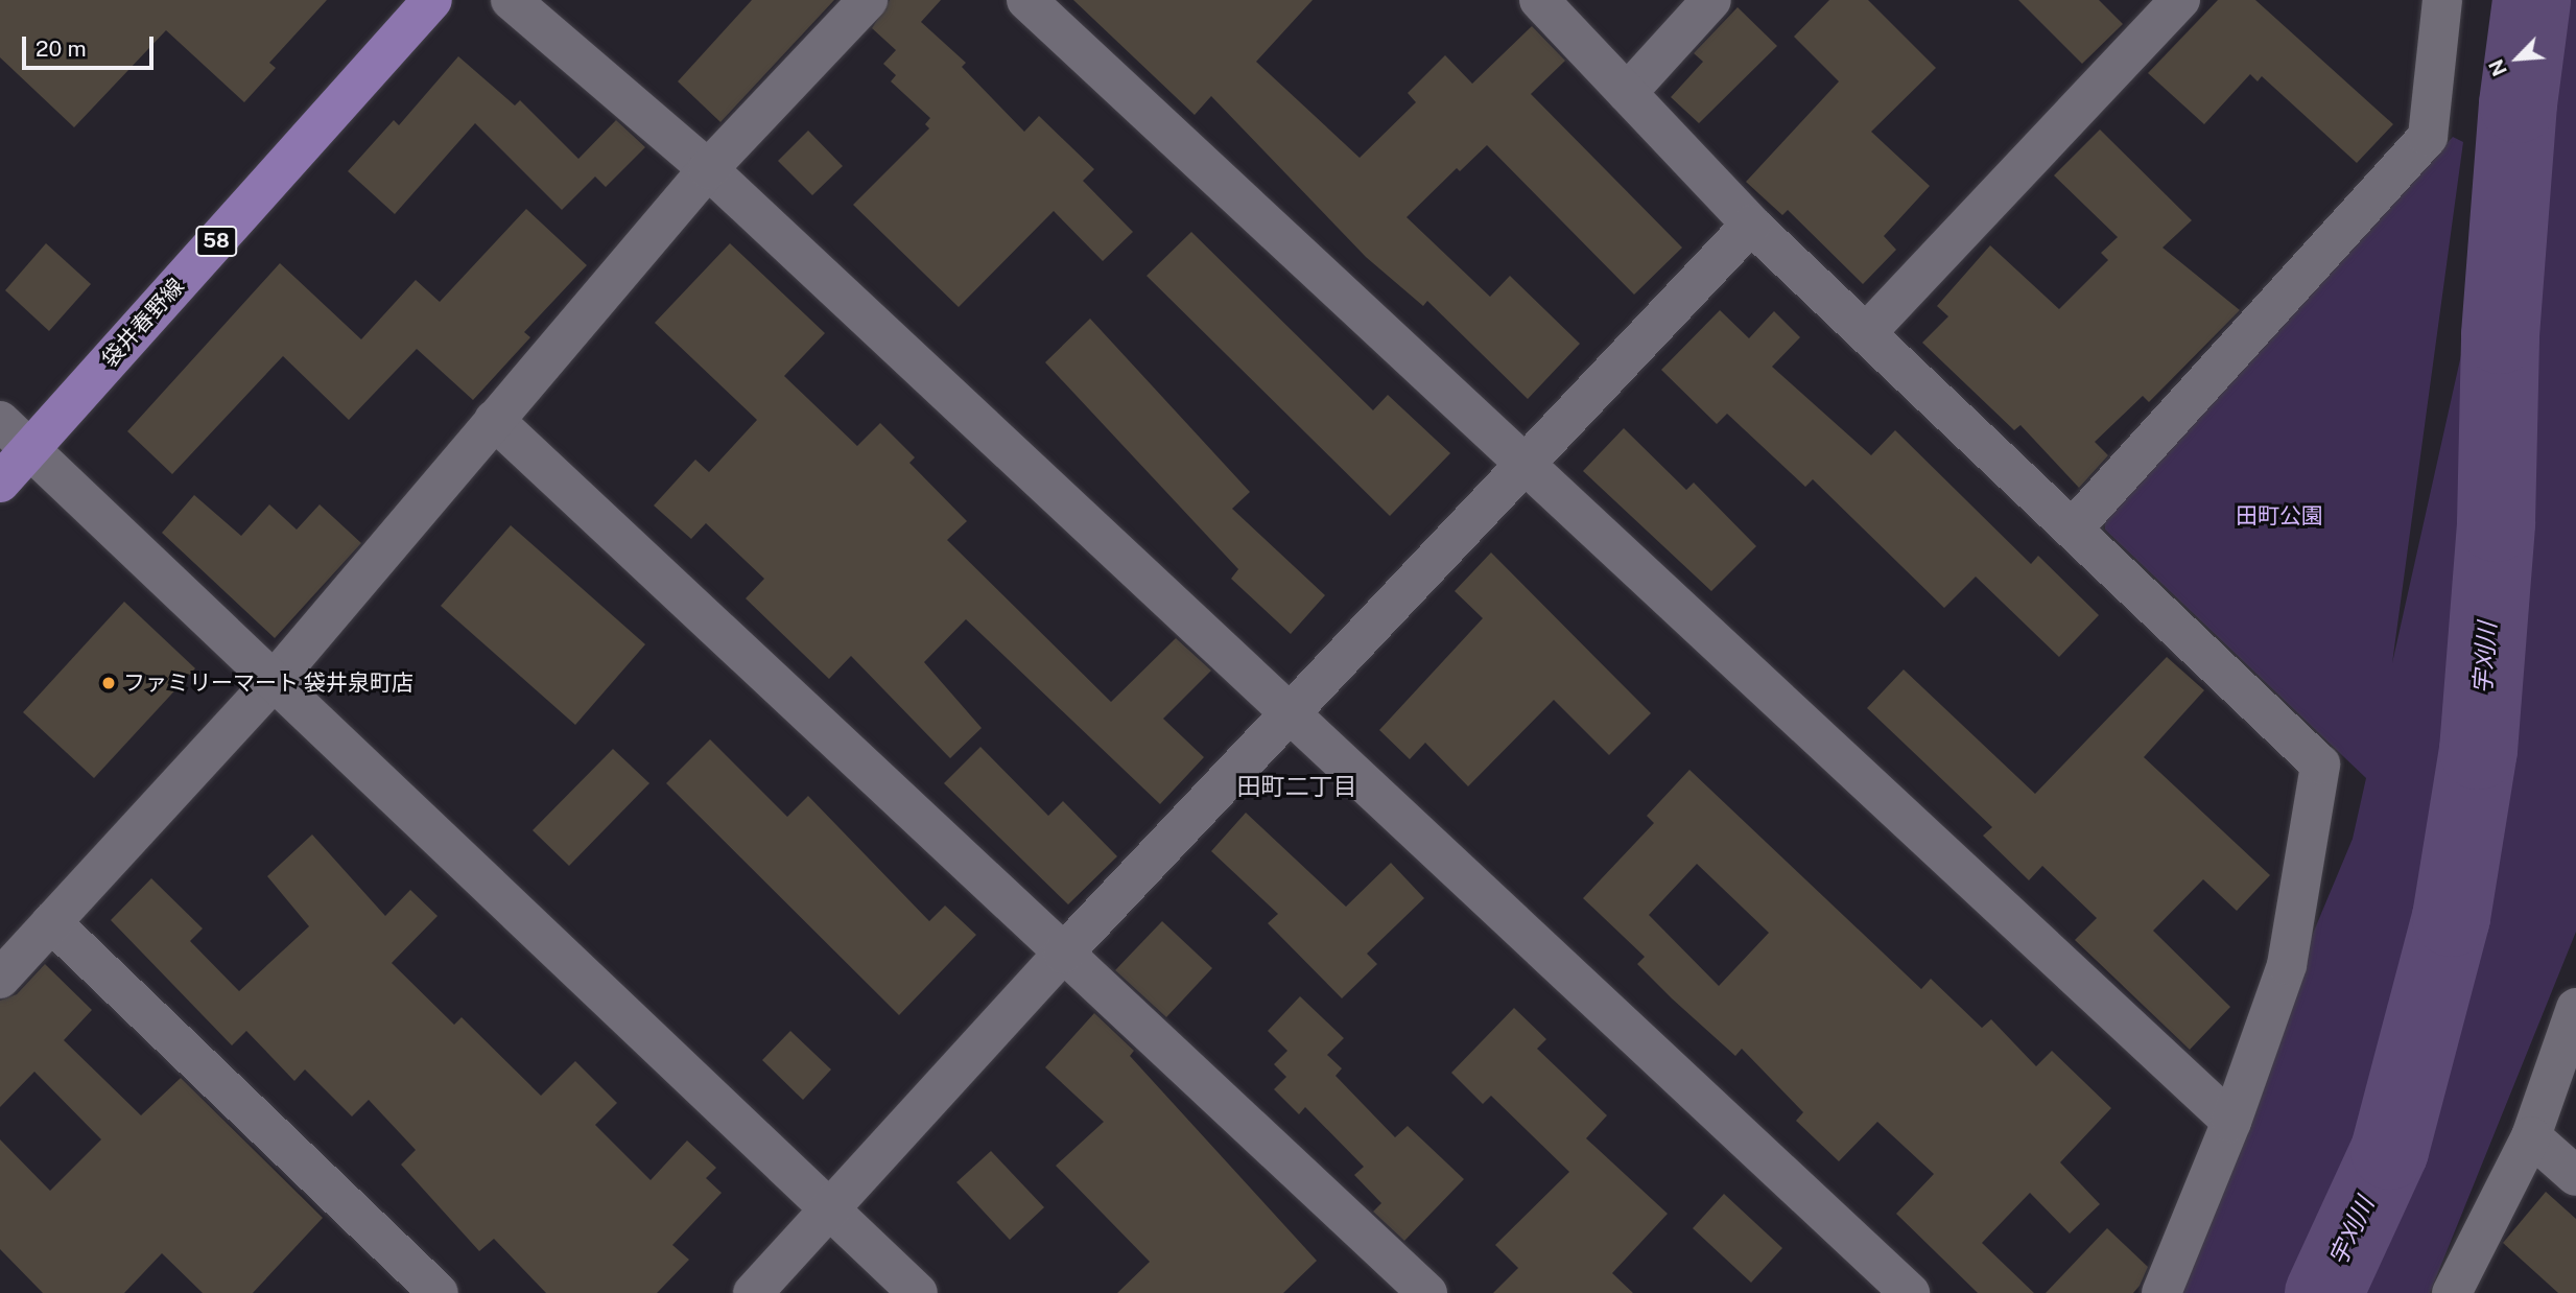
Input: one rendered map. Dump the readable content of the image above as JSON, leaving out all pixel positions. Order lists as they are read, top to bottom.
{
  "streets": {
    "main road": ["58", "袋井春野線"]
  },
  "districts": ["田町二丁目"],
  "water": ["宇刈川"],
  "parks": ["田町公園"],
  "places": ["ファミリーマート 袋井泉町店"],
  "scale_bar": "20 m",
  "north": "bottom left"
}
